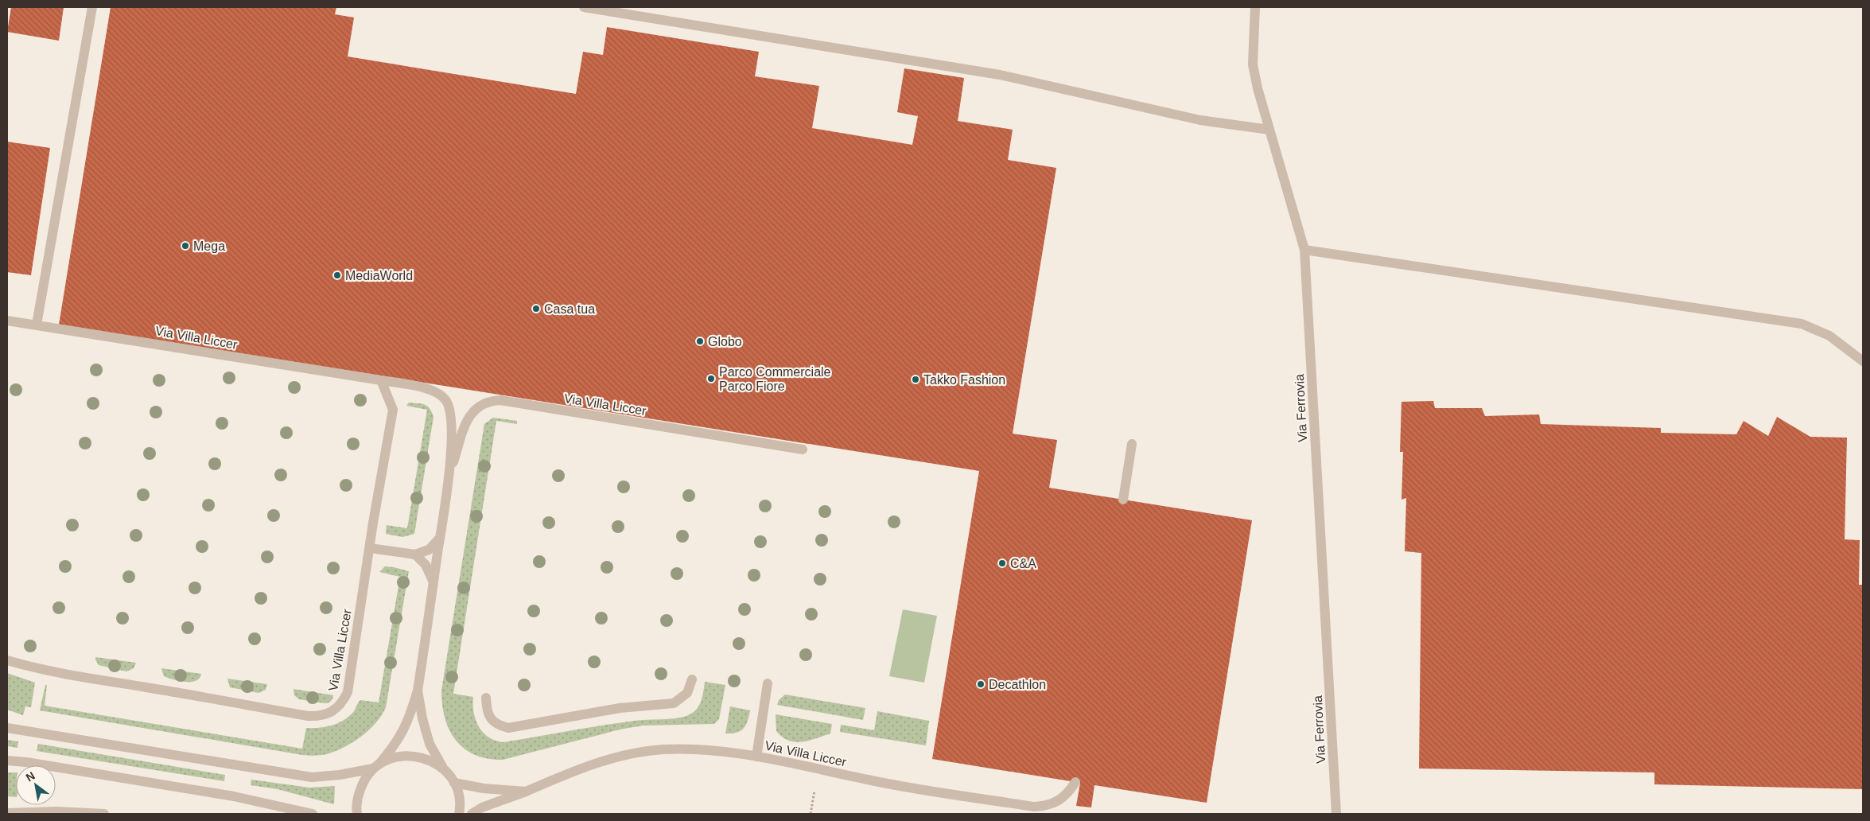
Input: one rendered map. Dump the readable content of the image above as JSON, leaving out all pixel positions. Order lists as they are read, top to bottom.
{
  "streets": {
    "street": ["Via Villa Liccer", "Via Ferrovia"]
  },
  "places": [
    "Mega",
    "MediaWorld",
    "Casa tua",
    "Globo",
    "Parco Commerciale Parco Fiore",
    "Takko Fashion",
    "C&A",
    "Decathlon"
  ],
  "north": "top left"
}
